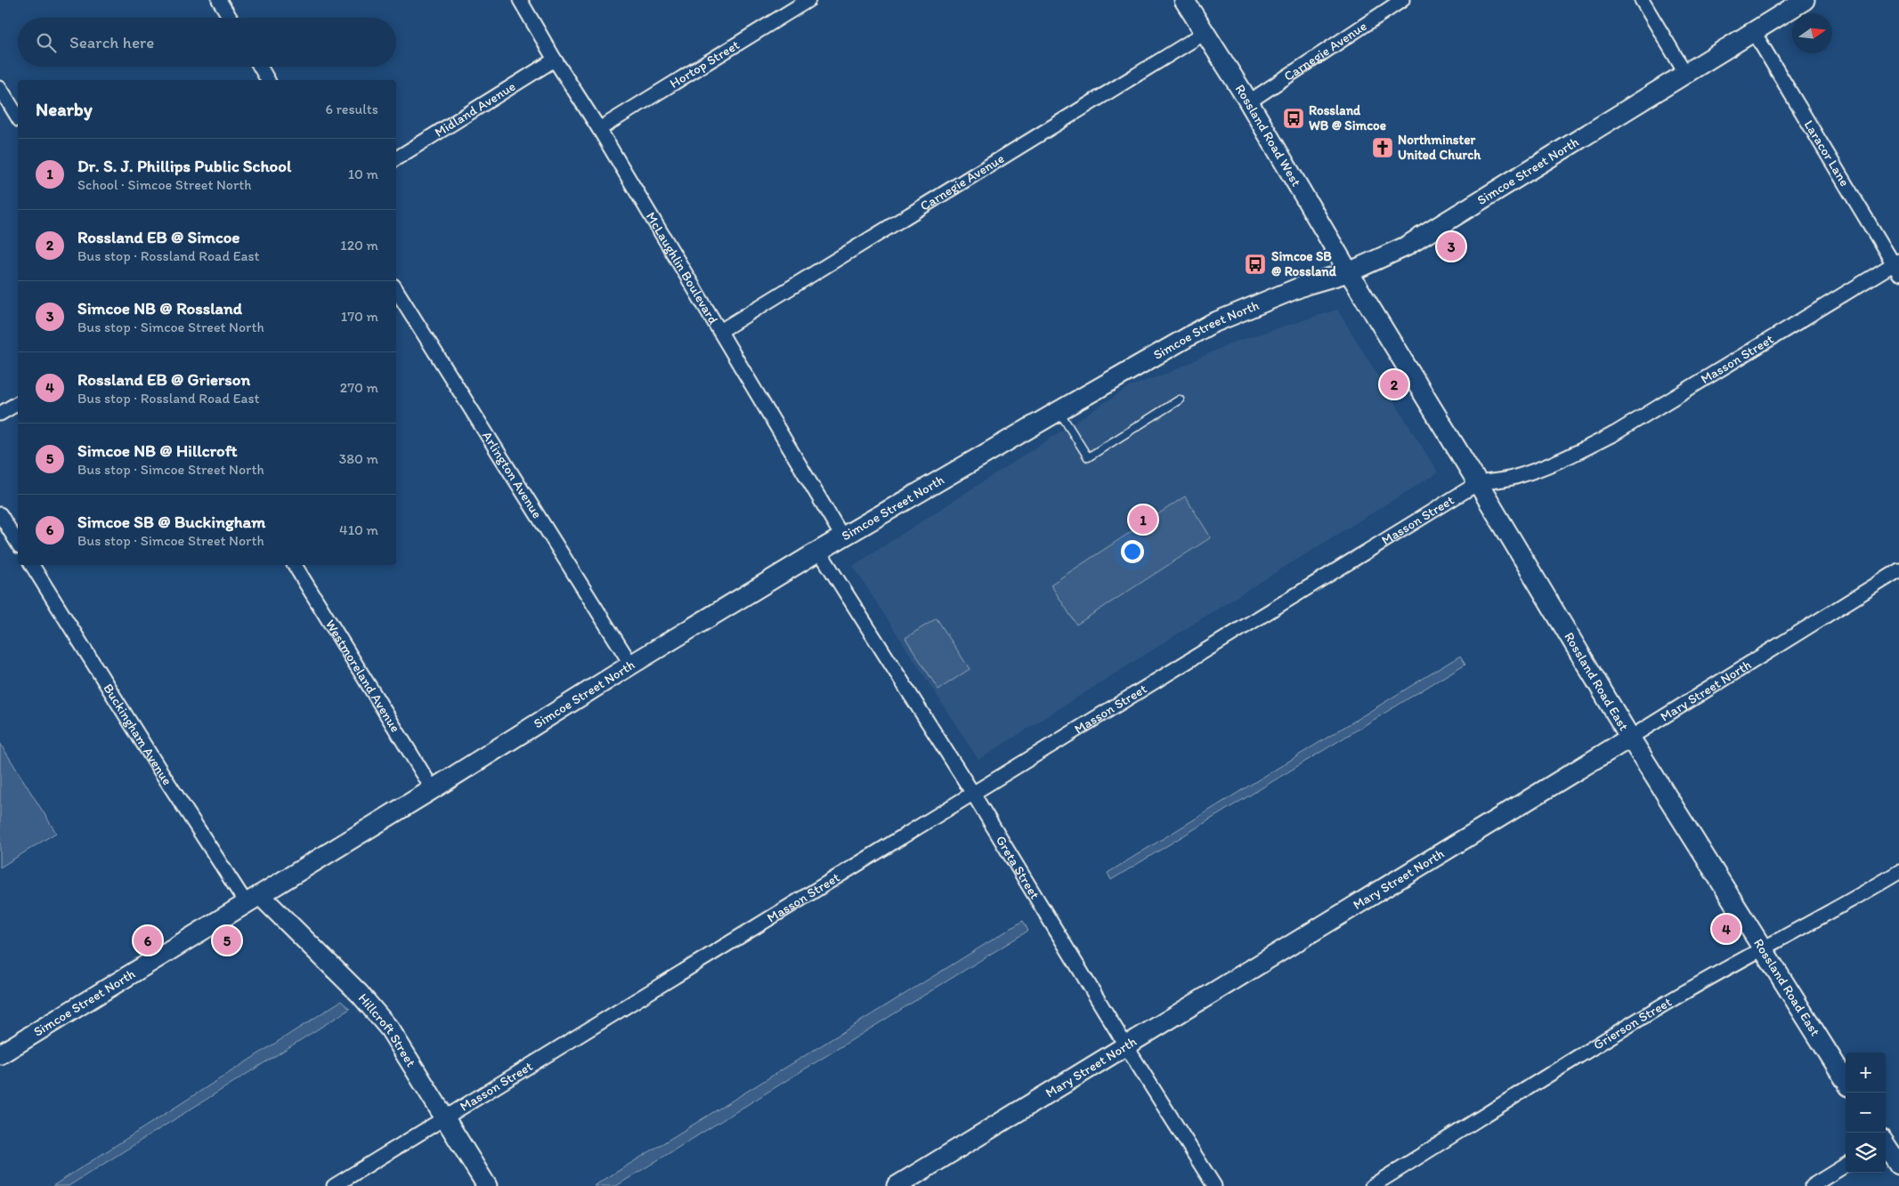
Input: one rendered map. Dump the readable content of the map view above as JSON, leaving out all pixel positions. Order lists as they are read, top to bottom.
{
  "streets": {
    "main road": [
      "Rossland Road West",
      "Simcoe Street North",
      "Rossland Road East",
      "Mary Street North",
      "Hillcroft Street"
    ],
    "street": [
      "Carnegie Avenue",
      "Hortop Street",
      "Midland Avenue",
      "Laracor Lane",
      "McLaughlin Boulevard",
      "Masson Street",
      "Arlington Avenue",
      "Westmoreland Avenue",
      "Buckingham Avenue",
      "Greta Street",
      "Grierson Street"
    ]
  },
  "crossings": [
    ["Carnegie Avenue", "Rossland Road West"],
    ["Carnegie Avenue", "McLaughlin Boulevard"],
    ["Hortop Street", "McLaughlin Boulevard"],
    ["Midland Avenue", "McLaughlin Boulevard"],
    ["Rossland Road West", "Simcoe Street North"],
    ["Rossland Road West", "Rossland Road East"],
    ["Laracor Lane", "Simcoe Street North"],
    ["Laracor Lane", "Masson Street"],
    ["Simcoe Street North", "McLaughlin Boulevard"],
    ["Simcoe Street North", "Arlington Avenue"],
    ["Simcoe Street North", "Westmoreland Avenue"],
    ["Simcoe Street North", "Rossland Road East"],
    ["Simcoe Street North", "Buckingham Avenue"],
    ["Simcoe Street North", "Greta Street"],
    ["Simcoe Street North", "Hillcroft Street"],
    ["Masson Street", "Rossland Road East"],
    ["Masson Street", "Greta Street"],
    ["Masson Street", "Hillcroft Street"],
    ["Rossland Road East", "Mary Street North"],
    ["Rossland Road East", "Grierson Street"],
    ["Mary Street North", "Greta Street"],
    ["Buckingham Avenue", "Hillcroft Street"]
  ],
  "places": {
    "bus stop": ["Rossland WB @ Simcoe", "Simcoe SB @ Rossland"],
    "church": ["Northminster United Church"]
  },
  "north": "right",
  "page": {
    "search": "Search here",
    "heading": ["Nearby", "6 results"],
    "list": [
      {
        "mark": "1",
        "name": "Dr. S. J. Phillips Public School",
        "note": "School · Simcoe Street North",
        "value": "10 m"
      },
      {
        "mark": "2",
        "name": "Rossland EB @ Simcoe",
        "note": "Bus stop · Rossland Road East",
        "value": "120 m"
      },
      {
        "mark": "3",
        "name": "Simcoe NB @ Rossland",
        "note": "Bus stop · Simcoe Street North",
        "value": "170 m"
      },
      {
        "mark": "4",
        "name": "Rossland EB @ Grierson",
        "note": "Bus stop · Rossland Road East",
        "value": "270 m"
      },
      {
        "mark": "5",
        "name": "Simcoe NB @ Hillcroft",
        "note": "Bus stop · Simcoe Street North",
        "value": "380 m"
      },
      {
        "mark": "6",
        "name": "Simcoe SB @ Buckingham",
        "note": "Bus stop · Simcoe Street North",
        "value": "410 m"
      }
    ],
    "pins": [
      "3",
      "2",
      "1",
      "4",
      "5",
      "6"
    ],
    "map_buttons": ["+", "−"]
  }
}
